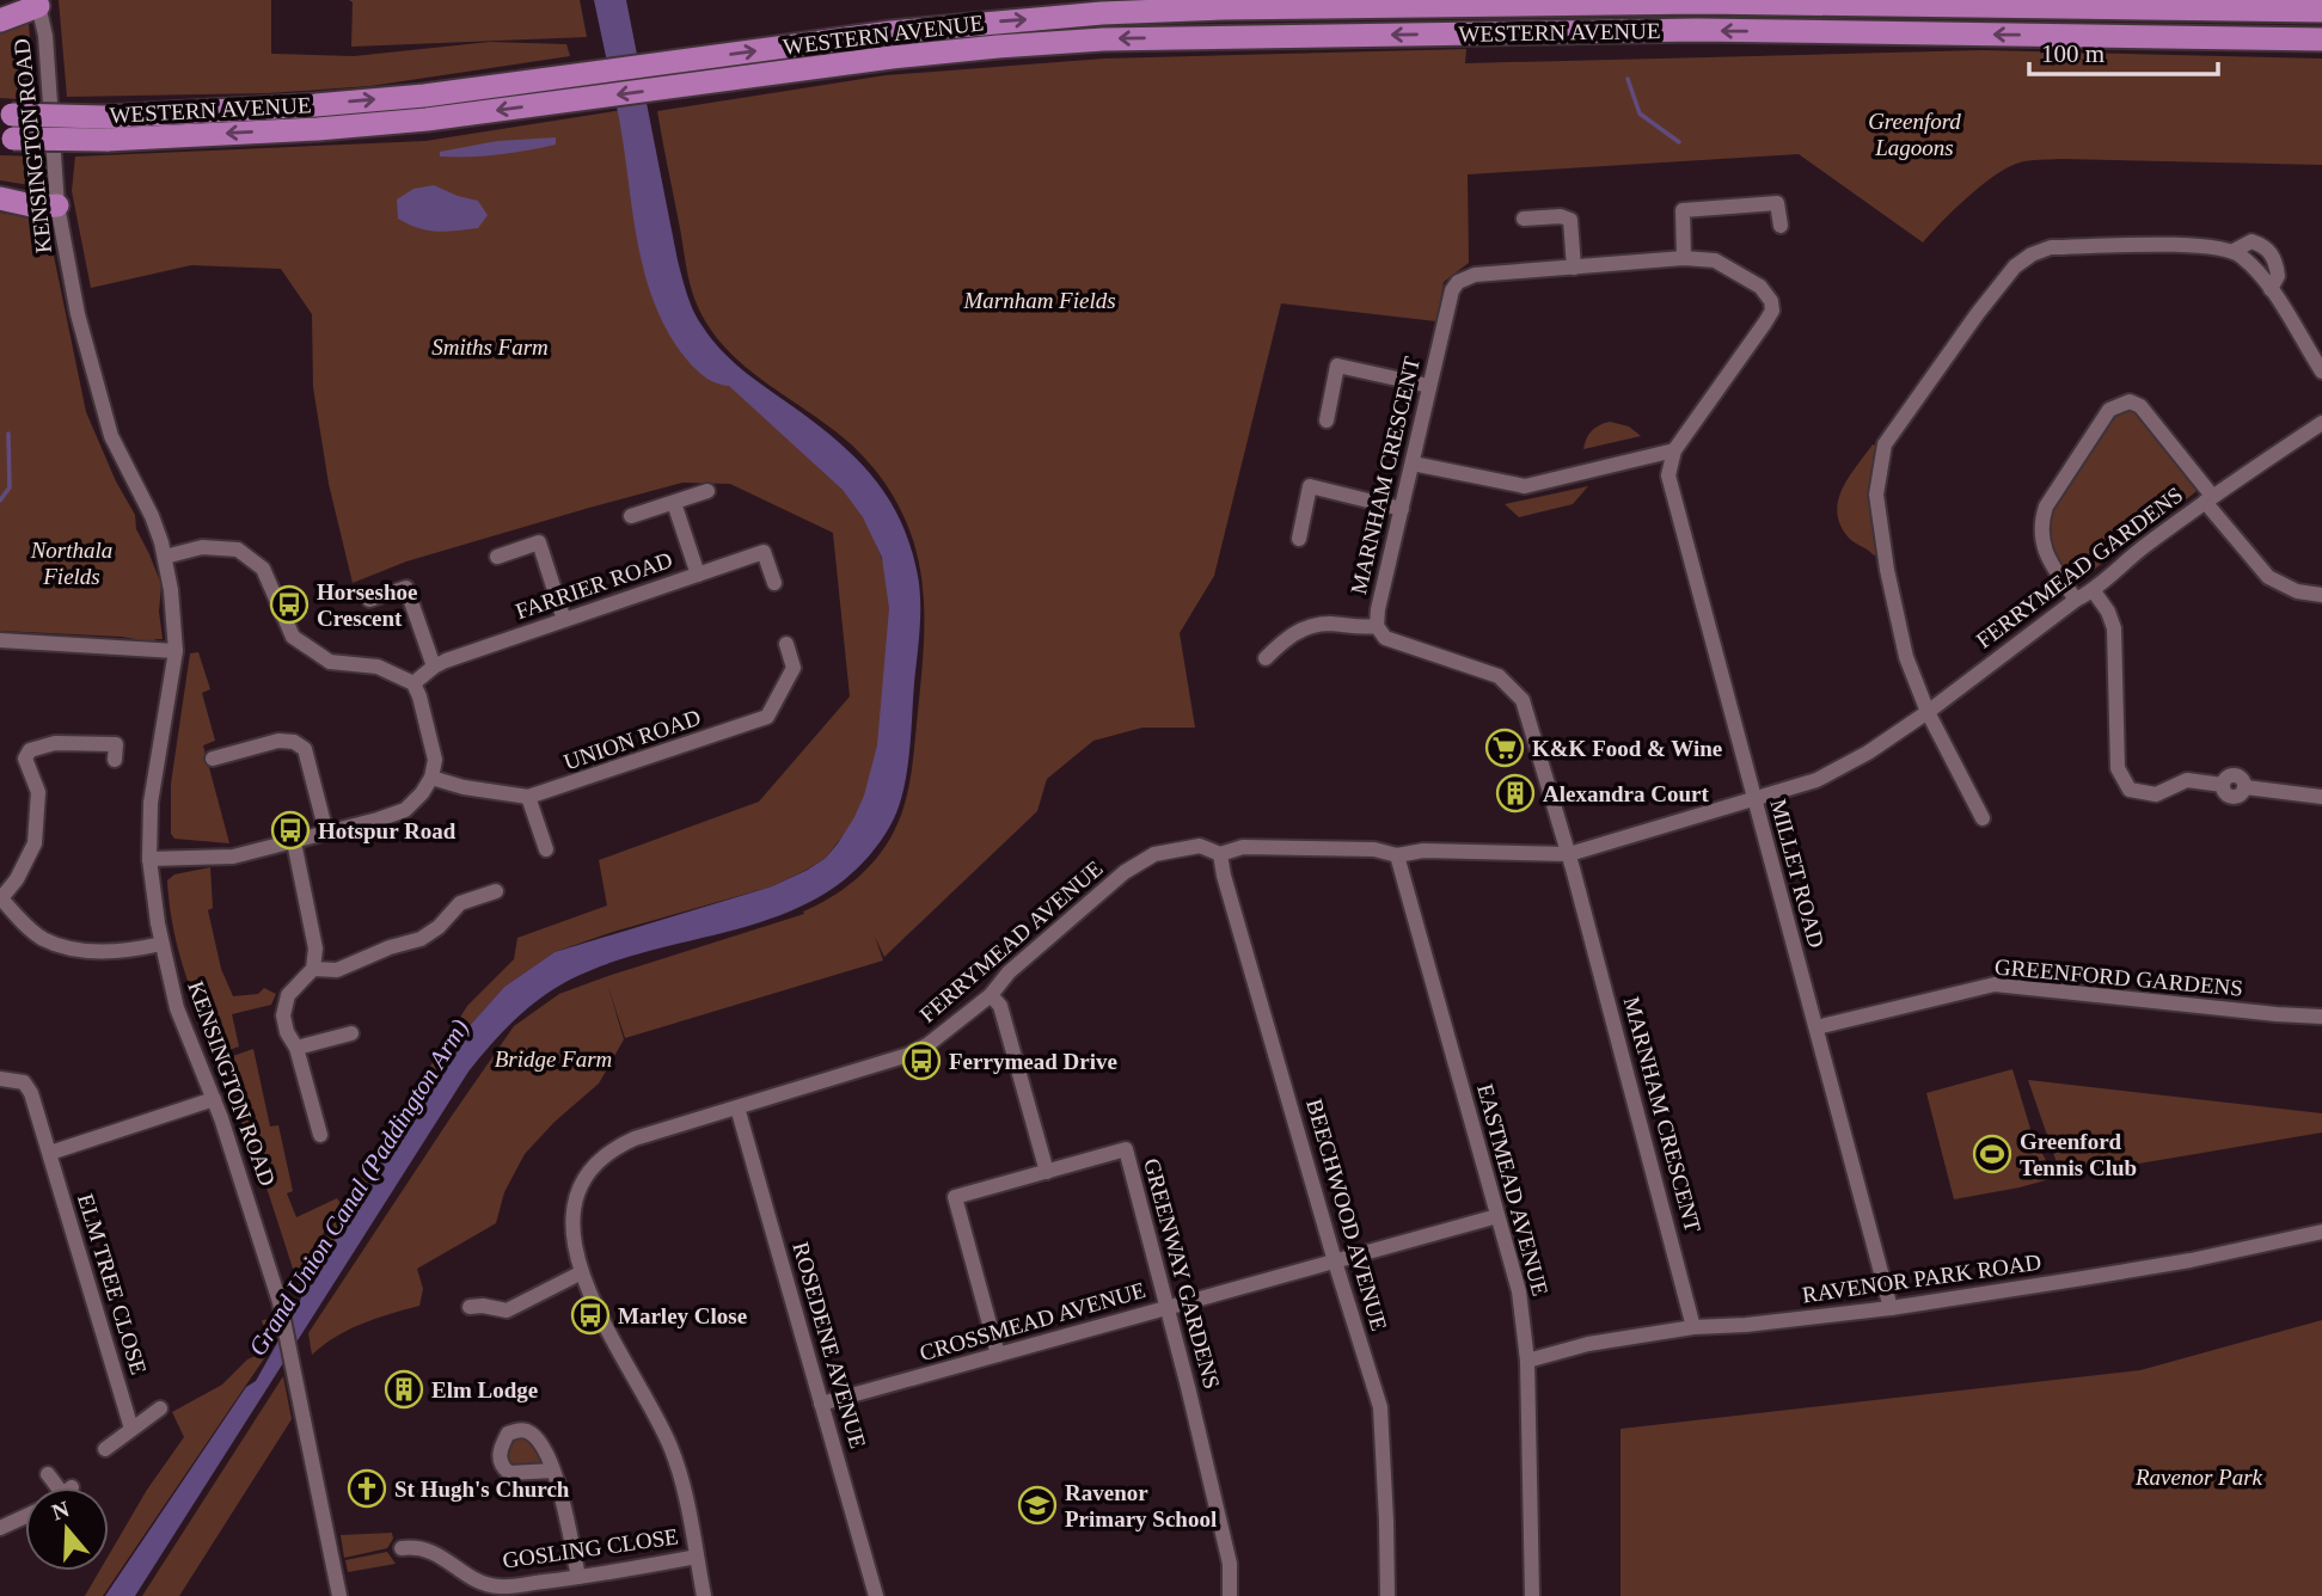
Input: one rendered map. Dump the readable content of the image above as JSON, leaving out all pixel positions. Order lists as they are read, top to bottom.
{
  "streets": {
    "highway": ["WESTERN AVENUE"],
    "street": [
      "KENSINGTON ROAD",
      "MARNHAM CRESCENT",
      "FERRYMEAD GARDENS",
      "FARRIER ROAD",
      "UNION ROAD",
      "MILLET ROAD",
      "FERRYMEAD AVENUE",
      "GREENFORD GARDENS",
      "EASTMEAD AVENUE",
      "BEECHWOOD AVENUE",
      "GREENWAY GARDENS",
      "RAVENOR PARK ROAD",
      "ELM TREE CLOSE",
      "CROSSMEAD AVENUE",
      "ROSEDENE AVENUE",
      "GOSLING CLOSE"
    ]
  },
  "crossings": [
    ["MARNHAM CRESCENT", "MILLET ROAD"],
    ["MARNHAM CRESCENT", "FERRYMEAD AVENUE"],
    ["MARNHAM CRESCENT", "RAVENOR PARK ROAD"],
    ["FERRYMEAD GARDENS", "FERRYMEAD AVENUE"],
    ["MILLET ROAD", "FERRYMEAD AVENUE"],
    ["MILLET ROAD", "GREENFORD GARDENS"],
    ["MILLET ROAD", "RAVENOR PARK ROAD"],
    ["FERRYMEAD AVENUE", "EASTMEAD AVENUE"],
    ["FERRYMEAD AVENUE", "BEECHWOOD AVENUE"],
    ["FERRYMEAD AVENUE", "ROSEDENE AVENUE"],
    ["FERRYMEAD AVENUE", "GOSLING CLOSE"],
    ["EASTMEAD AVENUE", "RAVENOR PARK ROAD"],
    ["EASTMEAD AVENUE", "CROSSMEAD AVENUE"],
    ["BEECHWOOD AVENUE", "CROSSMEAD AVENUE"],
    ["GREENWAY GARDENS", "CROSSMEAD AVENUE"],
    ["CROSSMEAD AVENUE", "ROSEDENE AVENUE"]
  ],
  "water": ["Grand Union Canal (Paddington Arm)"],
  "parks": [
    "Greenford Lagoons",
    "Marnham Fields",
    "Smiths Farm",
    "Northala Fields",
    "Bridge Farm",
    "Ravenor Park"
  ],
  "places": {
    "bus stop": [
      "Horseshoe Crescent",
      "Hotspur Road",
      "Ferrymead Drive",
      "Marley Close"
    ],
    "supermarket": ["K&K Food & Wine"],
    "building": ["Alexandra Court", "Elm Lodge"],
    "sports": ["Greenford Tennis Club"],
    "church": ["St Hugh's Church"],
    "school or university": ["Ravenor Primary School"]
  },
  "scale_bar": "100 m",
  "north": "top"
}
